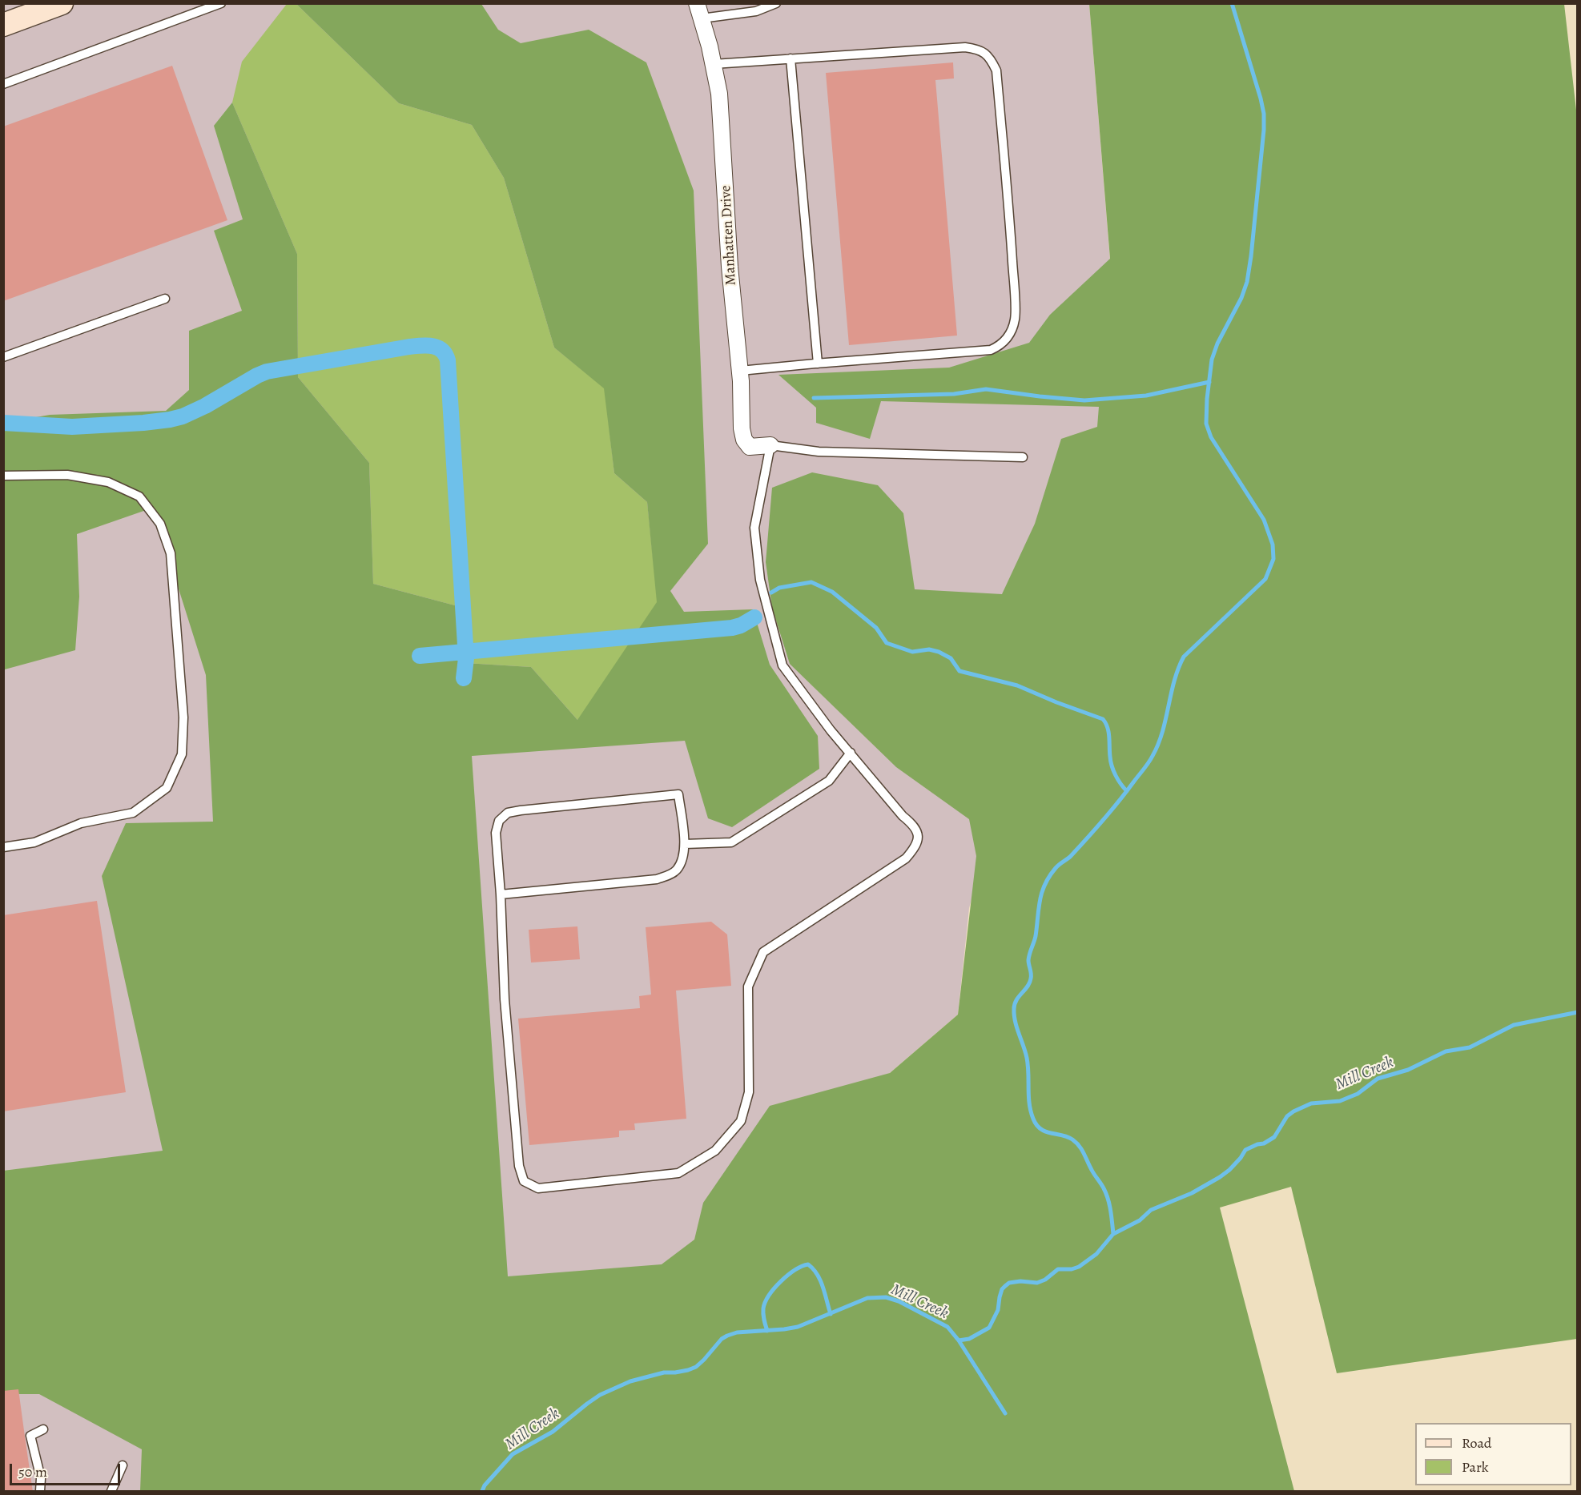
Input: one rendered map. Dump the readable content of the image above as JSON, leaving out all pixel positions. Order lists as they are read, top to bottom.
{
  "streets": {
    "street": ["Manhatten Drive"]
  },
  "water": ["Mill Creek"],
  "legend": ["Road", "Park"],
  "scale_bar": "50 m"
}
